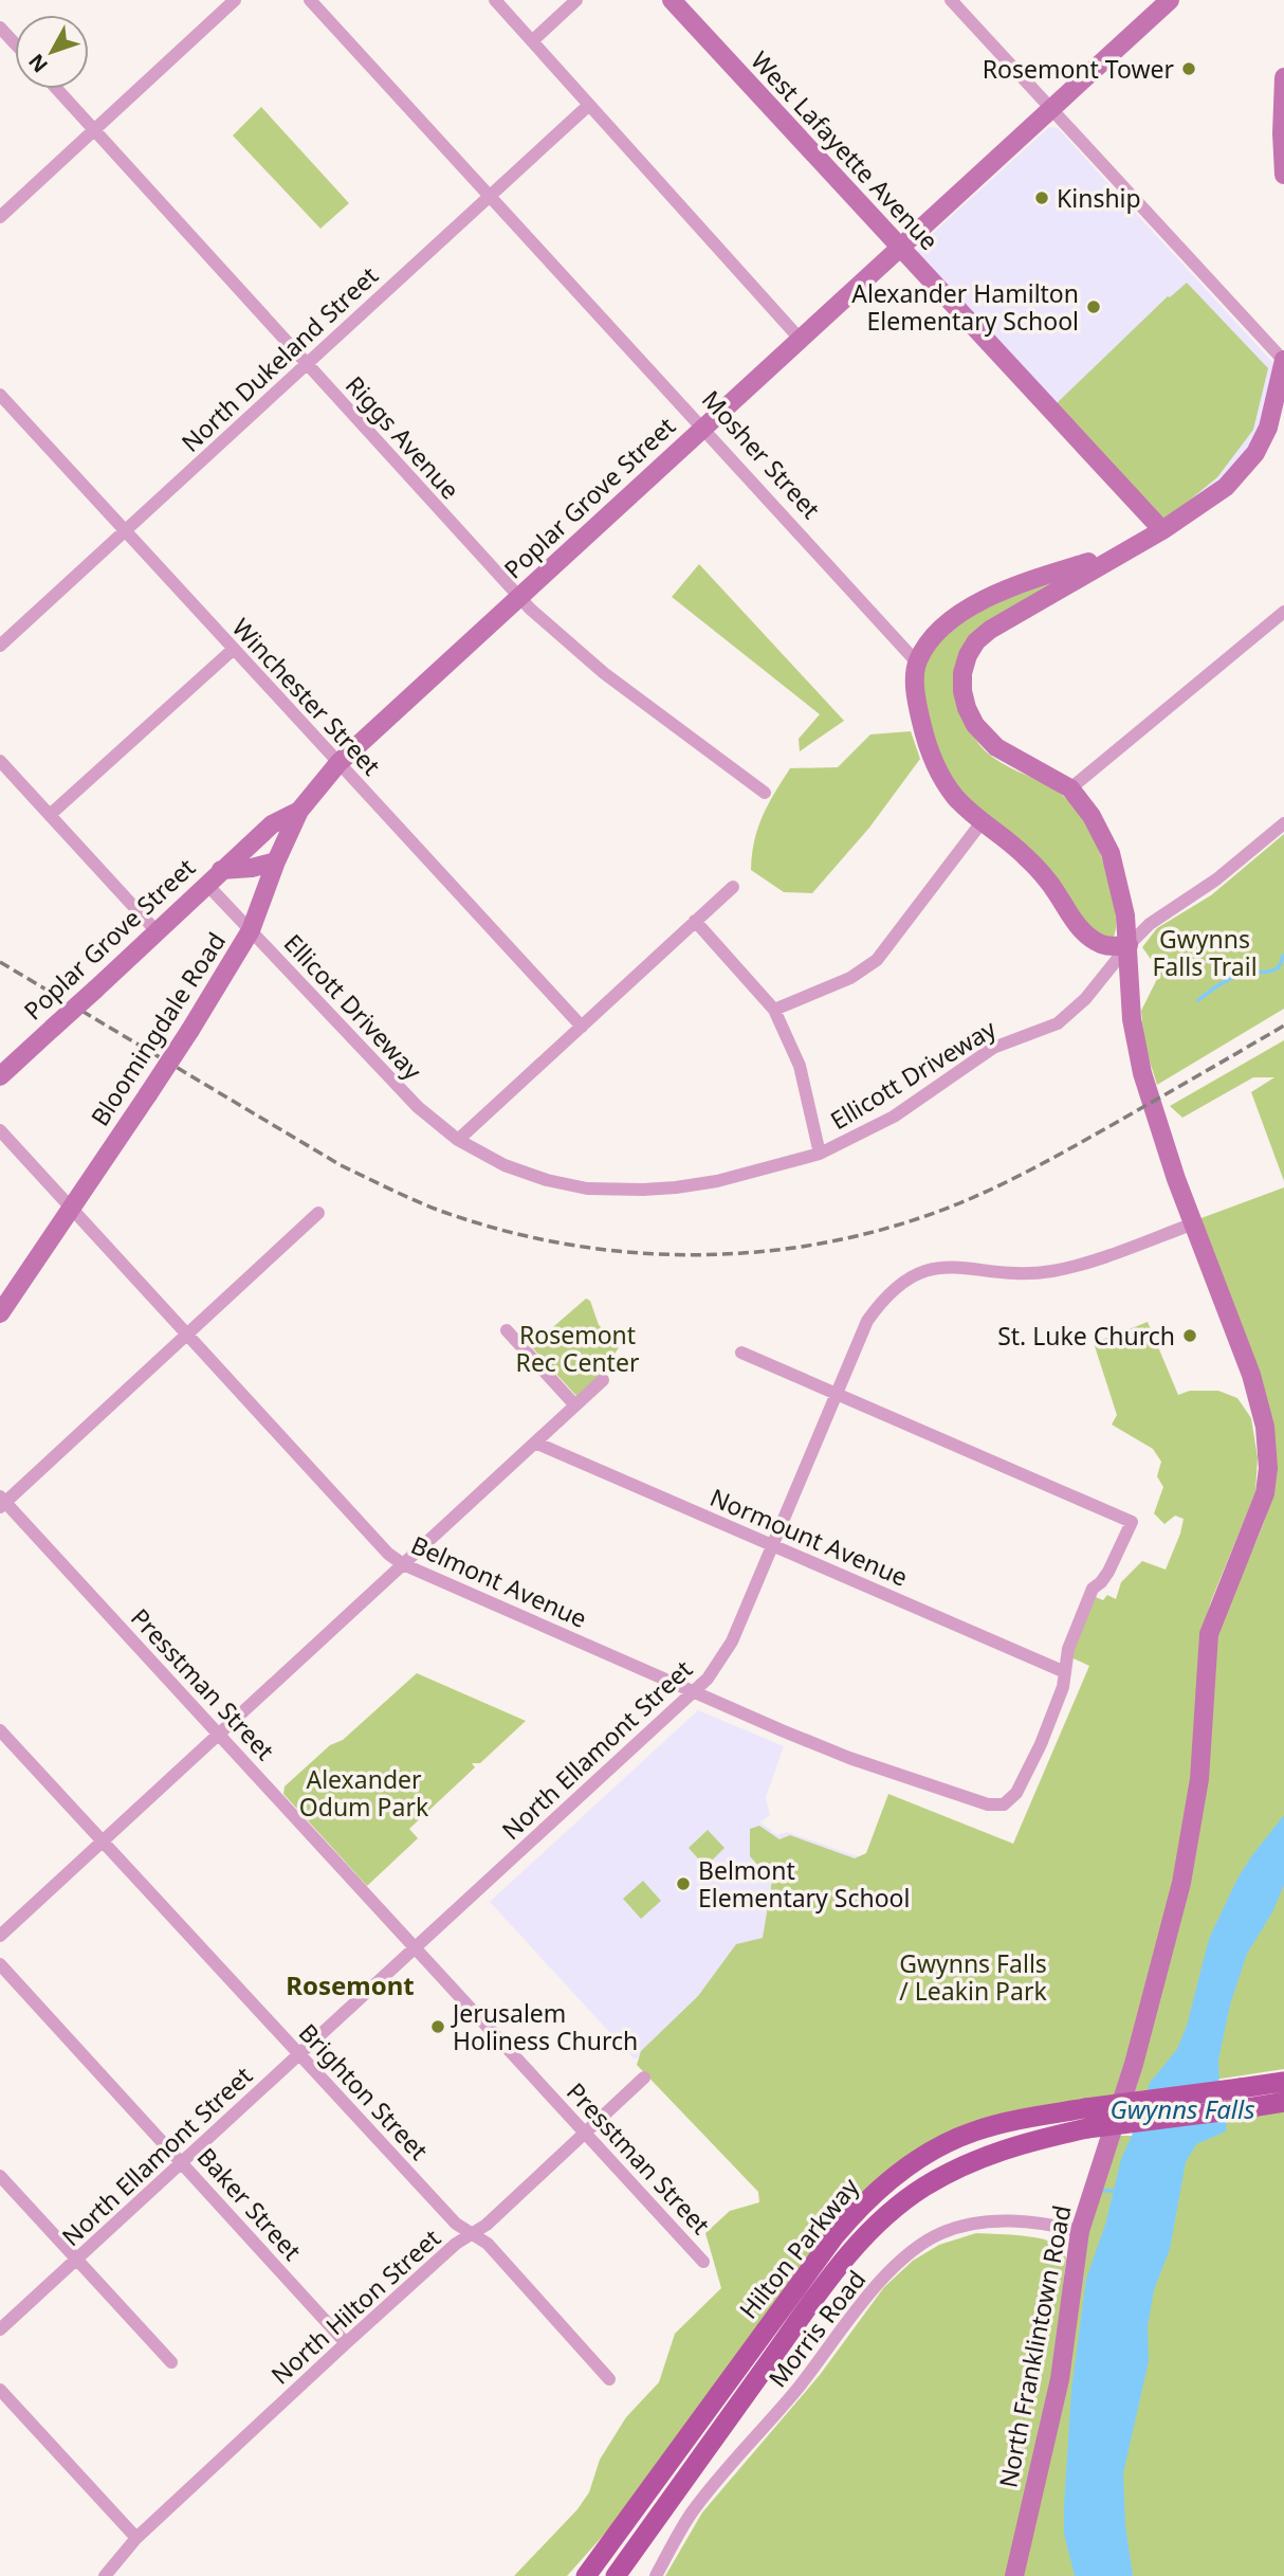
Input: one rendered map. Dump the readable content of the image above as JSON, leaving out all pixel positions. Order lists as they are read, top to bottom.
{
  "streets": {
    "main road": ["Hilton Parkway"],
    "street": [
      "West Lafayette Avenue",
      "North Dukeland Street",
      "Riggs Avenue",
      "Mosher Street",
      "Poplar Grove Street",
      "Winchester Street",
      "Ellicott Driveway",
      "Bloomingdale Road",
      "Normount Avenue",
      "Belmont Avenue",
      "Presstman Street",
      "North Ellamont Street",
      "Brighton Street",
      "Baker Street",
      "North Hilton Street",
      "Morris Road",
      "North Franklintown Road"
    ]
  },
  "crossings": [
    ["West Lafayette Avenue", "Poplar Grove Street"],
    ["West Lafayette Avenue", "North Franklintown Road"],
    ["North Dukeland Street", "Riggs Avenue"],
    ["North Dukeland Street", "Mosher Street"],
    ["North Dukeland Street", "Winchester Street"],
    ["Riggs Avenue", "Poplar Grove Street"],
    ["Mosher Street", "Poplar Grove Street"],
    ["Mosher Street", "North Franklintown Road"],
    ["Poplar Grove Street", "Winchester Street"],
    ["Poplar Grove Street", "Ellicott Driveway"],
    ["Poplar Grove Street", "Bloomingdale Road"],
    ["Winchester Street", "Bloomingdale Road"],
    ["Ellicott Driveway", "Bloomingdale Road"],
    ["Ellicott Driveway", "North Franklintown Road"],
    ["Bloomingdale Road", "Belmont Avenue"],
    ["Normount Avenue", "Belmont Avenue"],
    ["Normount Avenue", "North Ellamont Street"],
    ["Belmont Avenue", "North Ellamont Street"],
    ["Presstman Street", "North Ellamont Street"],
    ["Presstman Street", "North Hilton Street"],
    ["North Ellamont Street", "Brighton Street"],
    ["North Ellamont Street", "Baker Street"],
    ["North Ellamont Street", "North Franklintown Road"],
    ["Brighton Street", "North Hilton Street"],
    ["Baker Street", "North Hilton Street"],
    ["Morris Road", "North Franklintown Road"]
  ],
  "districts": ["Rosemont"],
  "water": ["Gwynns Falls"],
  "parks": [
    "Gwynns Falls Trail",
    "Rosemont Rec Center",
    "Alexander Odum Park",
    "Gwynns Falls / Leakin Park"
  ],
  "places": [
    "Rosemont Tower",
    "Kinship",
    "Alexander Hamilton Elementary School",
    "St. Luke Church",
    "Belmont Elementary School",
    "Jerusalem Holiness Church"
  ],
  "north": "bottom left"
}
